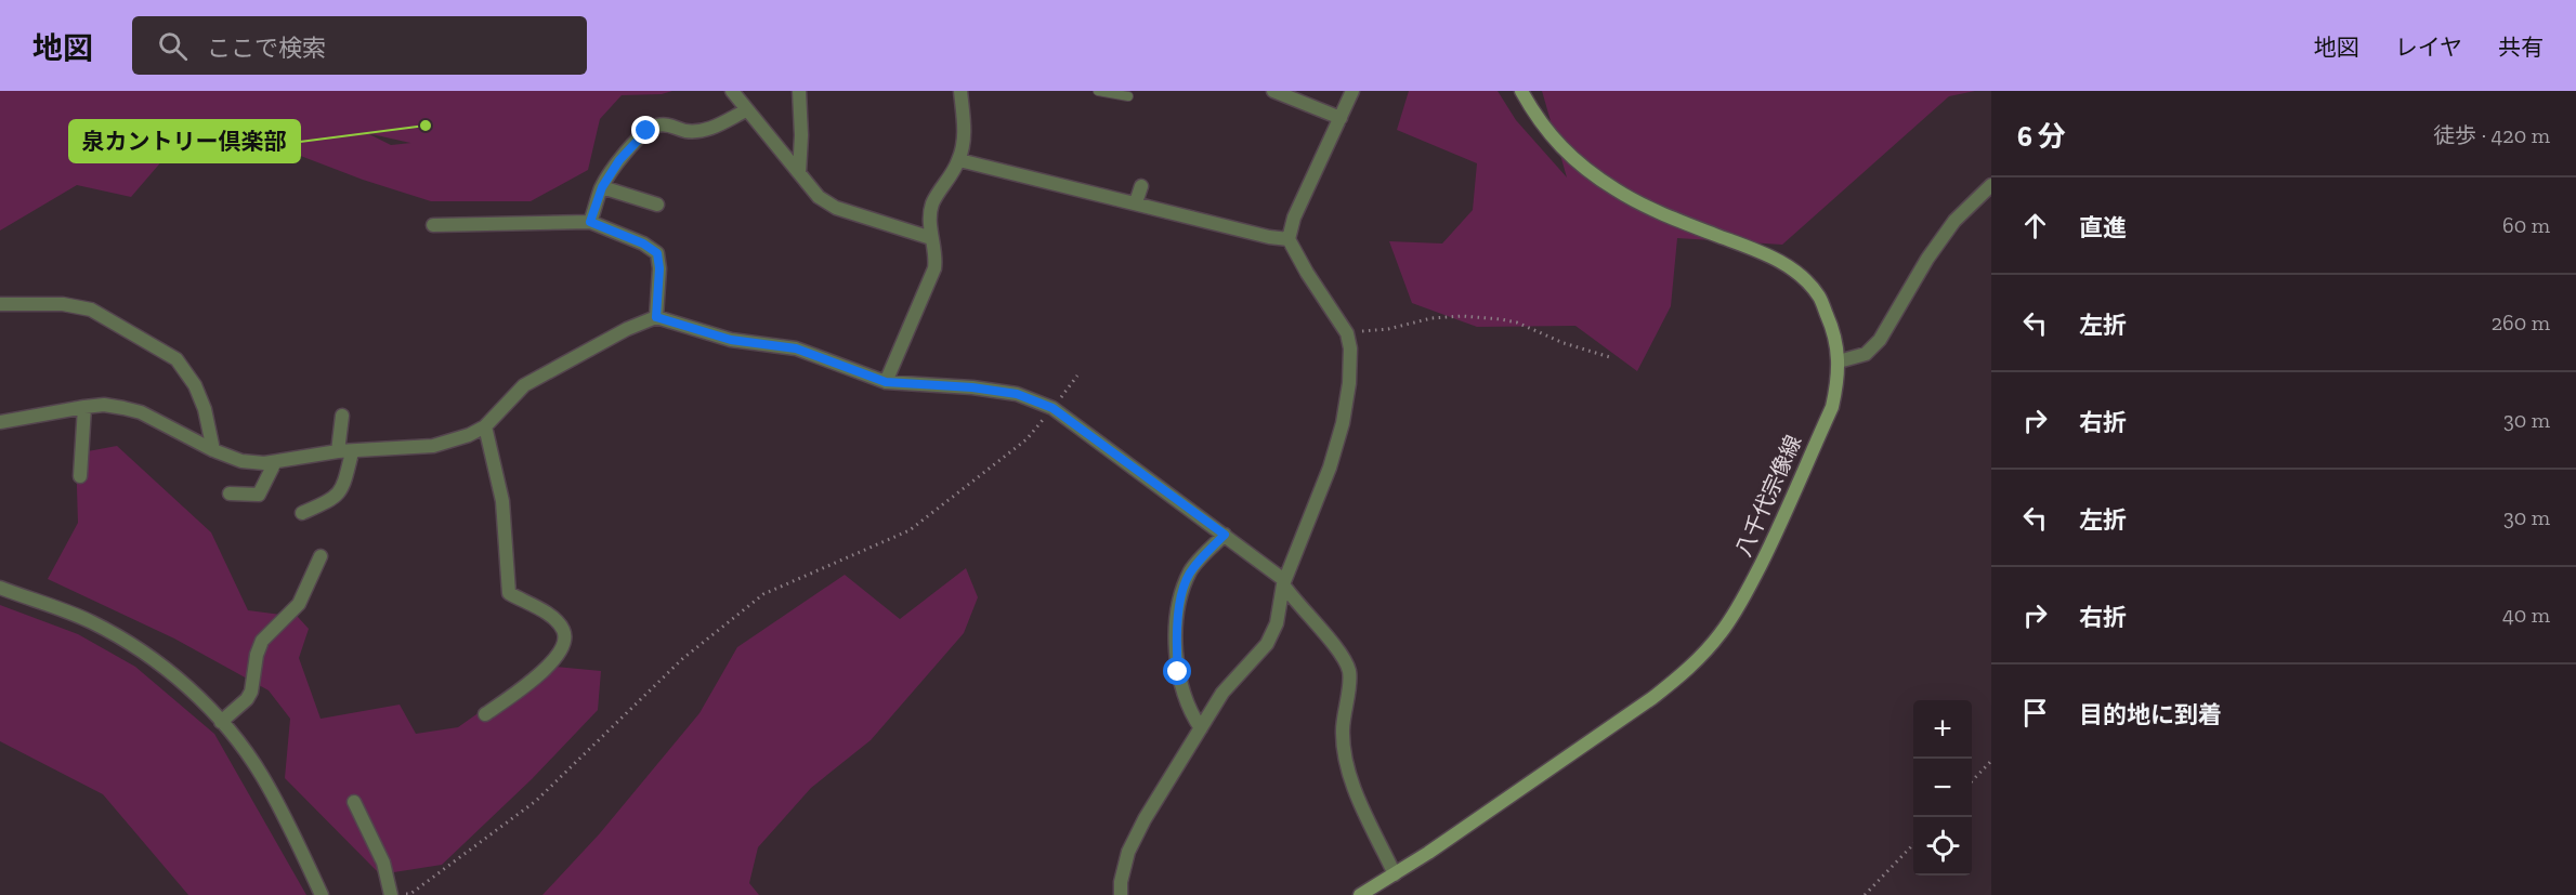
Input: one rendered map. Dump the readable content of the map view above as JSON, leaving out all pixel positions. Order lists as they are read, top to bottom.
{
  "streets": {
    "main road": ["八千代宗像線"]
  },
  "places": ["泉カントリー倶楽部"],
  "page": {
    "header": "地図",
    "search": "ここで検索",
    "nav": ["地図", "レイヤ", "共有"],
    "heading": ["6 分", "徒歩 · 420 m"],
    "list": [
      ["直進", "60 m"],
      ["左折", "260 m"],
      ["右折", "30 m"],
      ["左折", "30 m"],
      ["右折", "40 m"],
      "目的地に到着"
    ],
    "map_buttons": ["+", "−"]
  }
}
